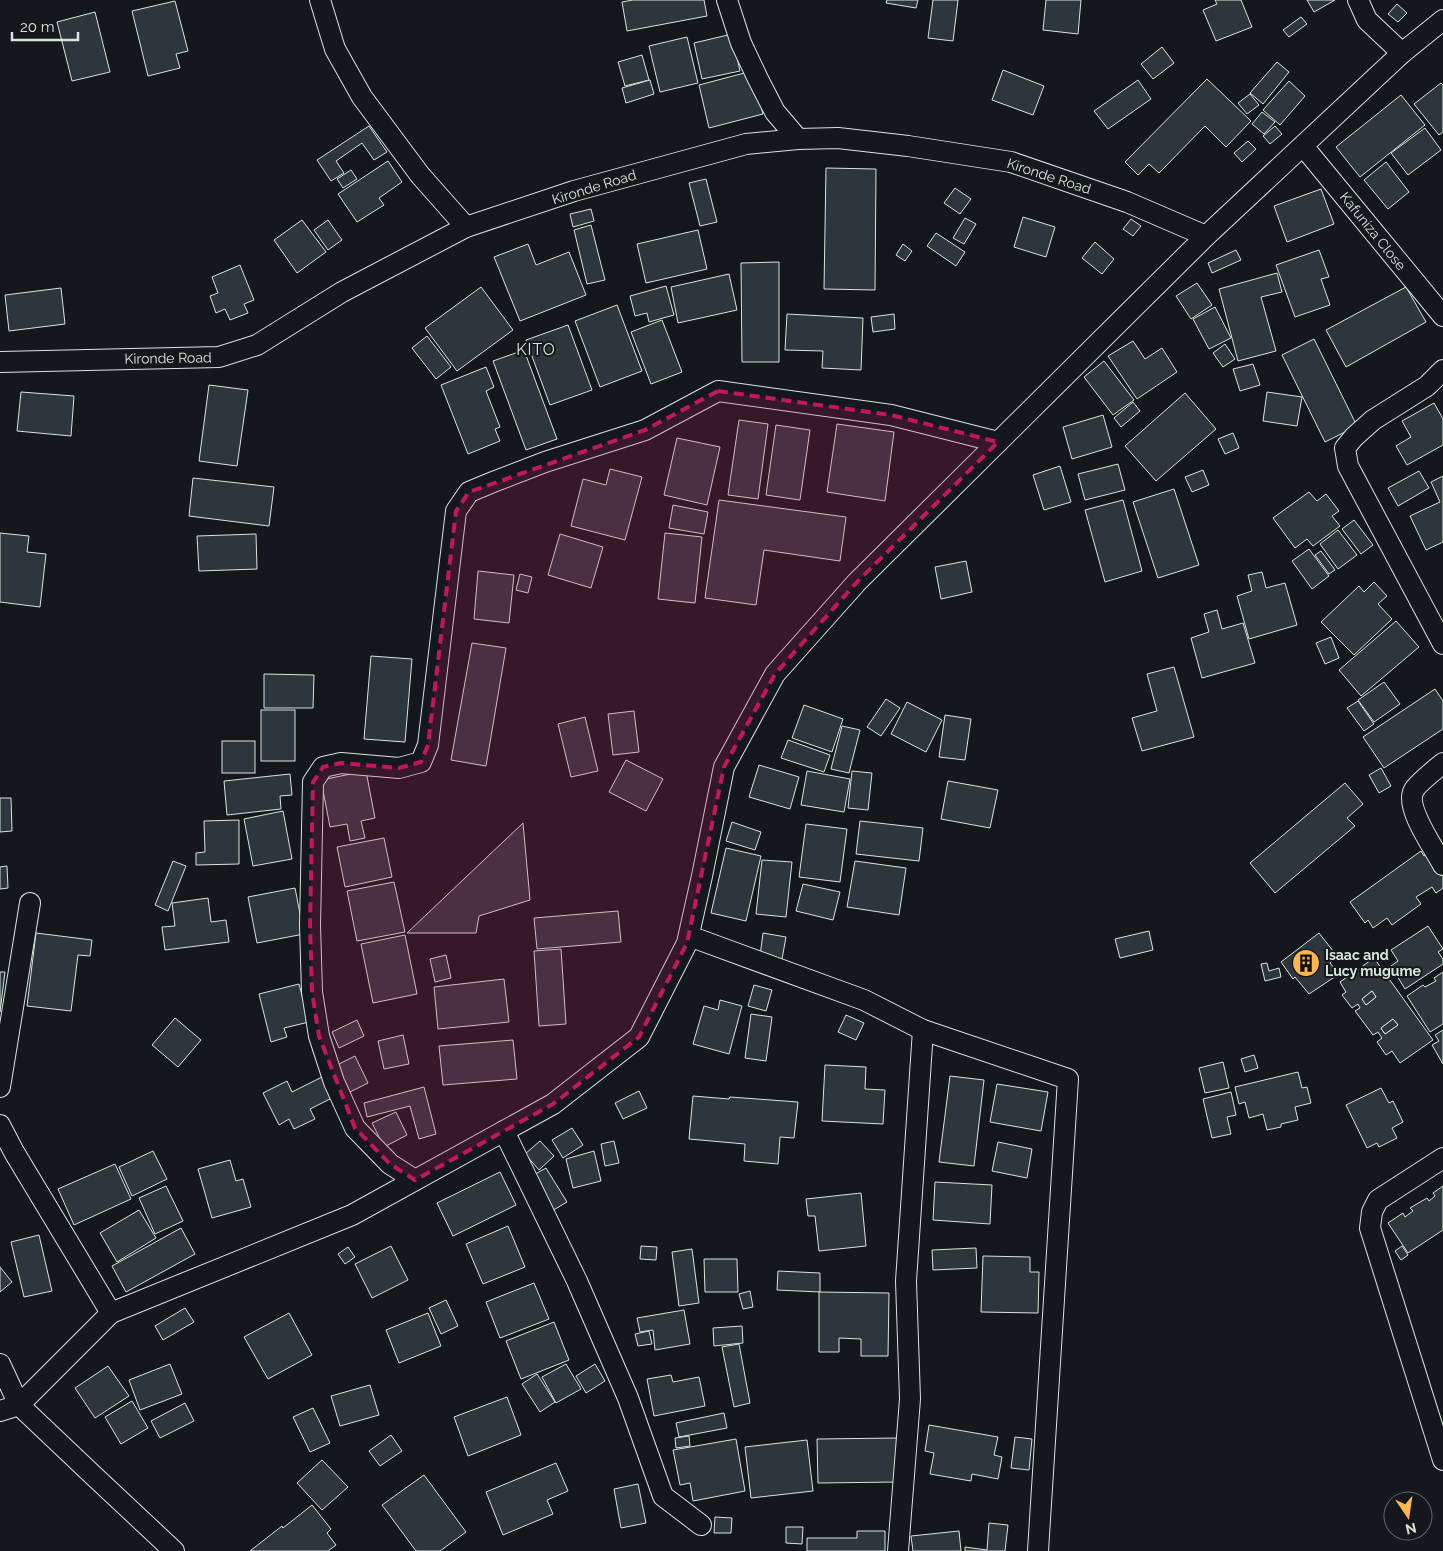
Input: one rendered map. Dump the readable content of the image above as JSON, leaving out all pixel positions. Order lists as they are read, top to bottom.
{
  "streets": {
    "street": ["Kironde Road", "Kafuniza Close"]
  },
  "districts": ["KITO"],
  "places": {
    "building": ["Isaac and Lucy mugume"]
  },
  "scale_bar": "20 m",
  "north": "bottom"
}
